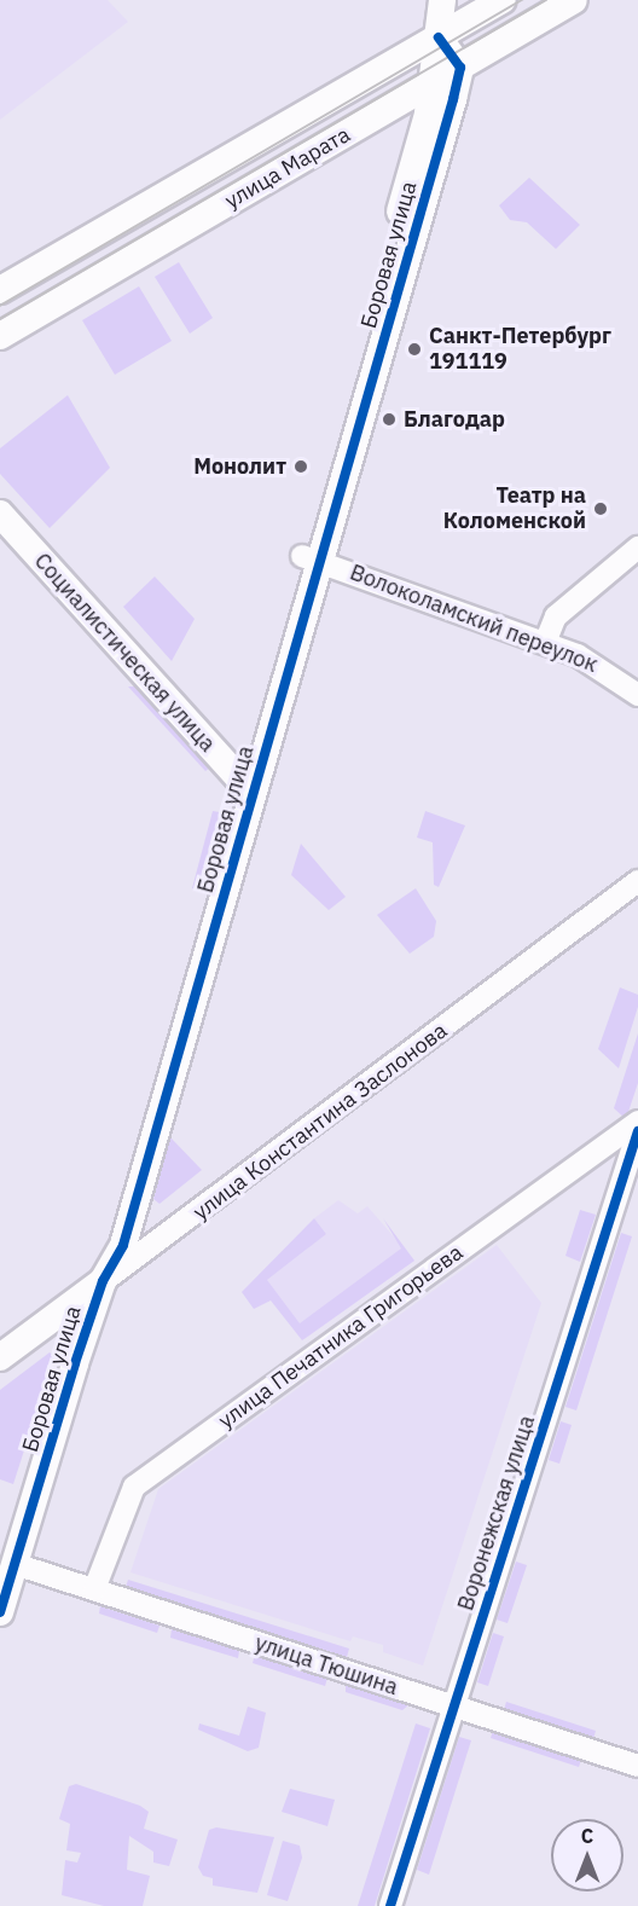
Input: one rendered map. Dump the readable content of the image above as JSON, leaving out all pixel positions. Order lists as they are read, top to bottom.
{
  "streets": {
    "street": [
      "улица Марата",
      "Боровая улица",
      "Волоколамский переулок",
      "Социалистическая улица",
      "улица Константина Заслонова",
      "улица Печатника Григорьева",
      "Воронежская улица",
      "улица Тюшина"
    ]
  },
  "crossings": [
    ["улица Марата", "Боровая улица"],
    ["Боровая улица", "Волоколамский переулок"],
    ["Боровая улица", "Социалистическая улица"],
    ["Боровая улица", "улица Константина Заслонова"],
    ["Боровая улица", "улица Тюшина"],
    ["улица Печатника Григорьева", "улица Тюшина"],
    ["Воронежская улица", "улица Тюшина"]
  ],
  "places": [
    "Санкт-Петербург 191119",
    "Благодар",
    "Монолит",
    "Театр на Коломенской"
  ],
  "north": "top"
}
